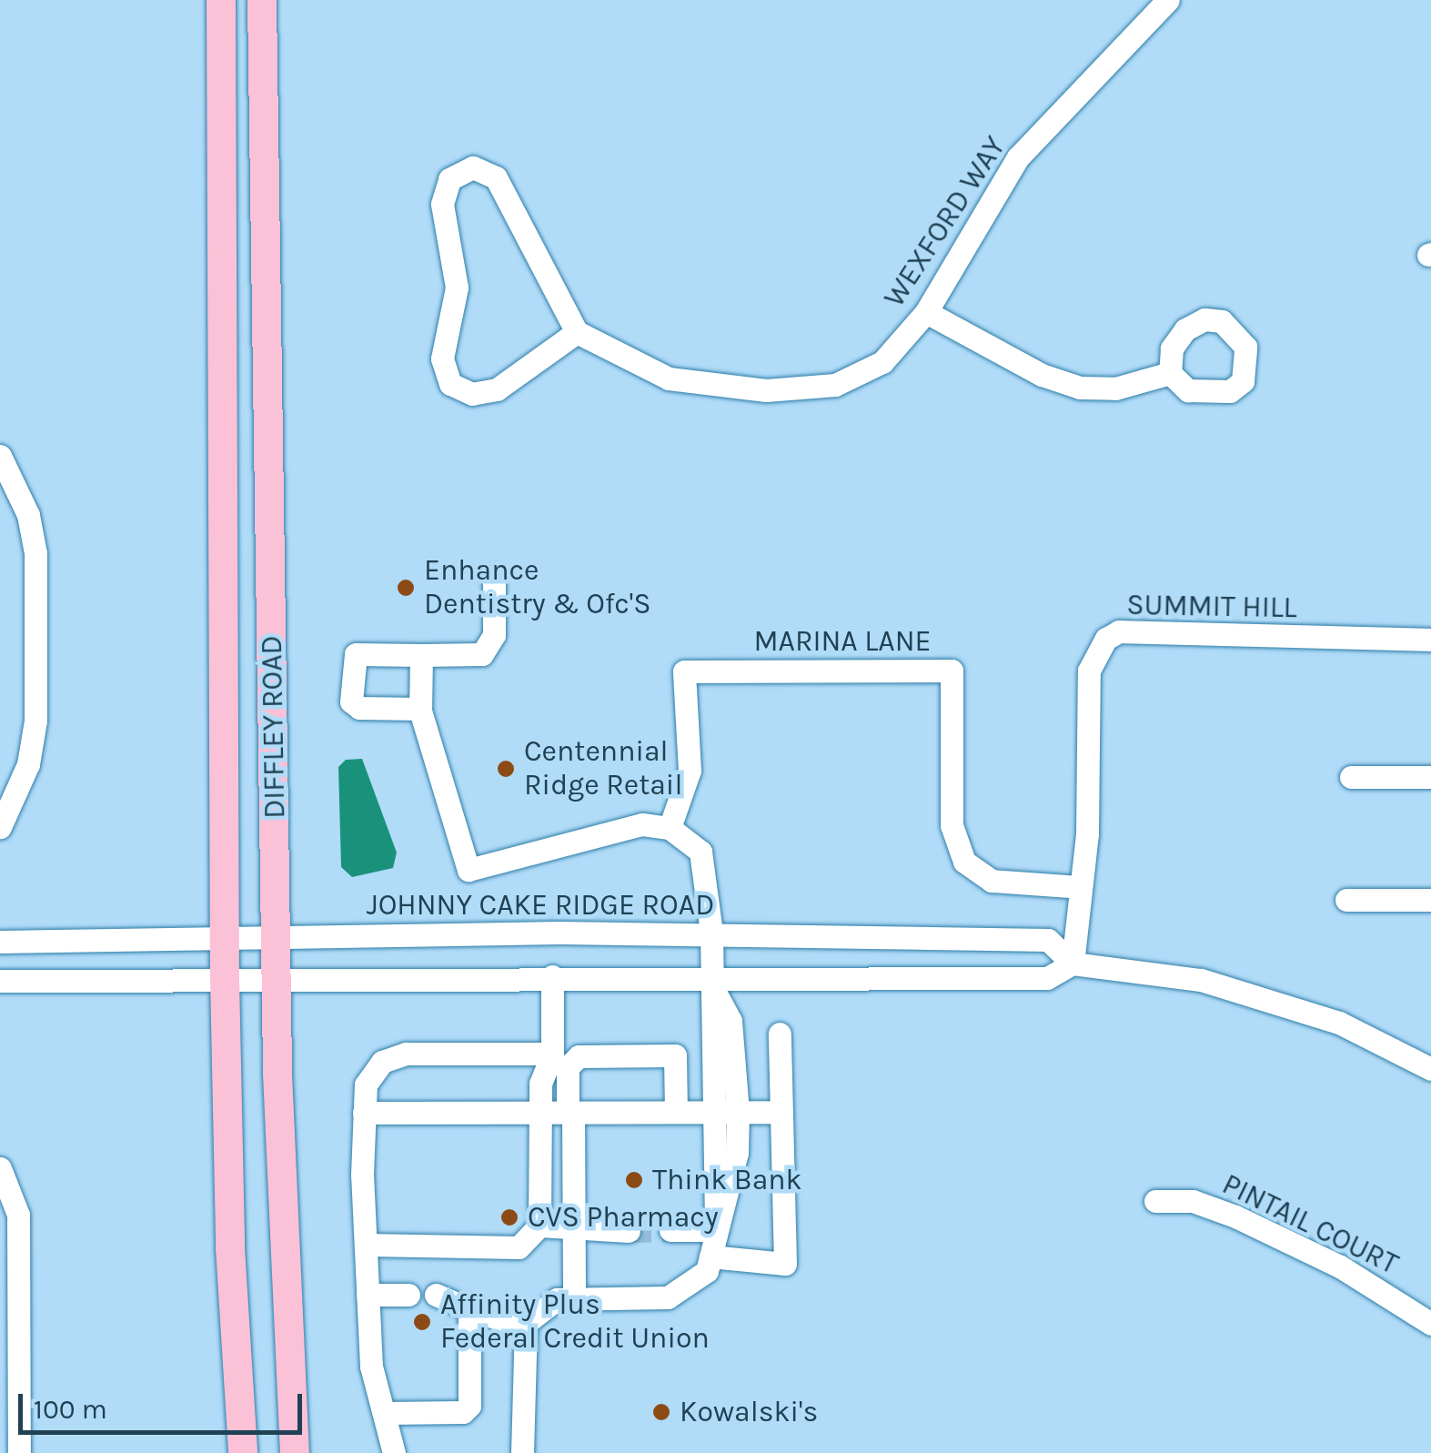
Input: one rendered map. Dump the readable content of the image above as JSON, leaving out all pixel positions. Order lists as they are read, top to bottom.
{
  "streets": {
    "main road": ["DIFFLEY ROAD"],
    "street": [
      "WEXFORD WAY",
      "SUMMIT HILL",
      "MARINA LANE",
      "JOHNNY CAKE RIDGE ROAD",
      "PINTAIL COURT"
    ]
  },
  "crossings": [
    ["SUMMIT HILL", "MARINA LANE"],
    ["SUMMIT HILL", "JOHNNY CAKE RIDGE ROAD"],
    ["DIFFLEY ROAD", "JOHNNY CAKE RIDGE ROAD"]
  ],
  "places": [
    "Enhance Dentistry & Ofc'S",
    "Centennial Ridge Retail",
    "Think Bank",
    "CVS Pharmacy",
    "Affinity Plus Federal Credit Union",
    "Kowalski's"
  ],
  "scale_bar": "100 m"
}
